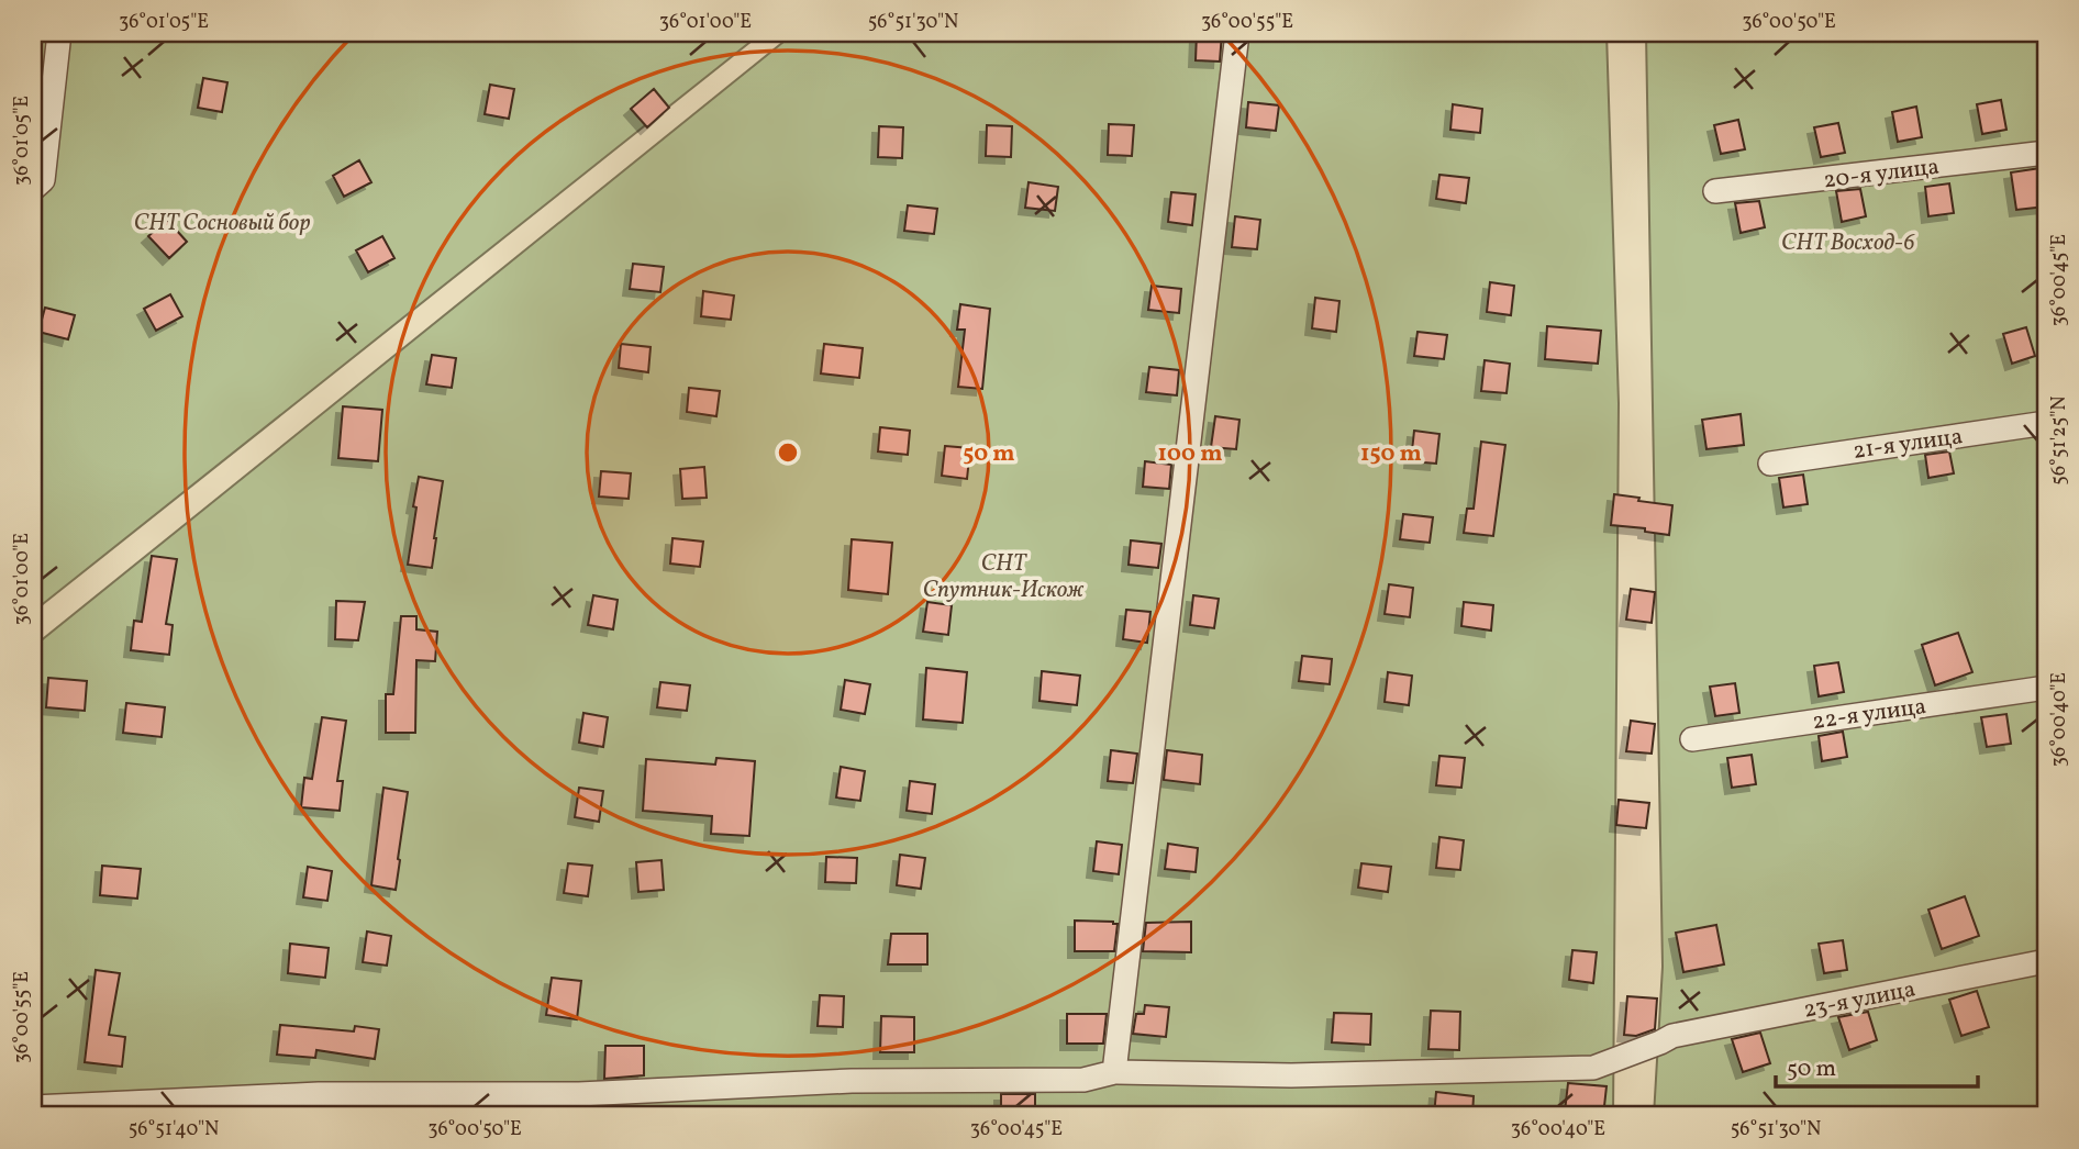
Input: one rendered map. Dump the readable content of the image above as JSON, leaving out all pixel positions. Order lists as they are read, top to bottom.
{
  "streets": {
    "street": [
      "20-я улица",
      "21-я улица",
      "22-я улица",
      "23-я улица"
    ]
  },
  "parks": ["СНТ Сосновый бор", "СНТ Восход-6", "СНТ Спутник-Искож"],
  "scale_bar": "50 m",
  "coordinates": [
    "36°01'05\"E",
    "36°01'00\"E",
    "56°51'30\"N",
    "36°00'55\"E",
    "36°00'50\"E",
    "36°00'45\"E",
    "56°51'25\"N",
    "36°00'40\"E",
    "56°51'40\"N"
  ],
  "rings": ["50 m", "100 m", "150 m"]
}
